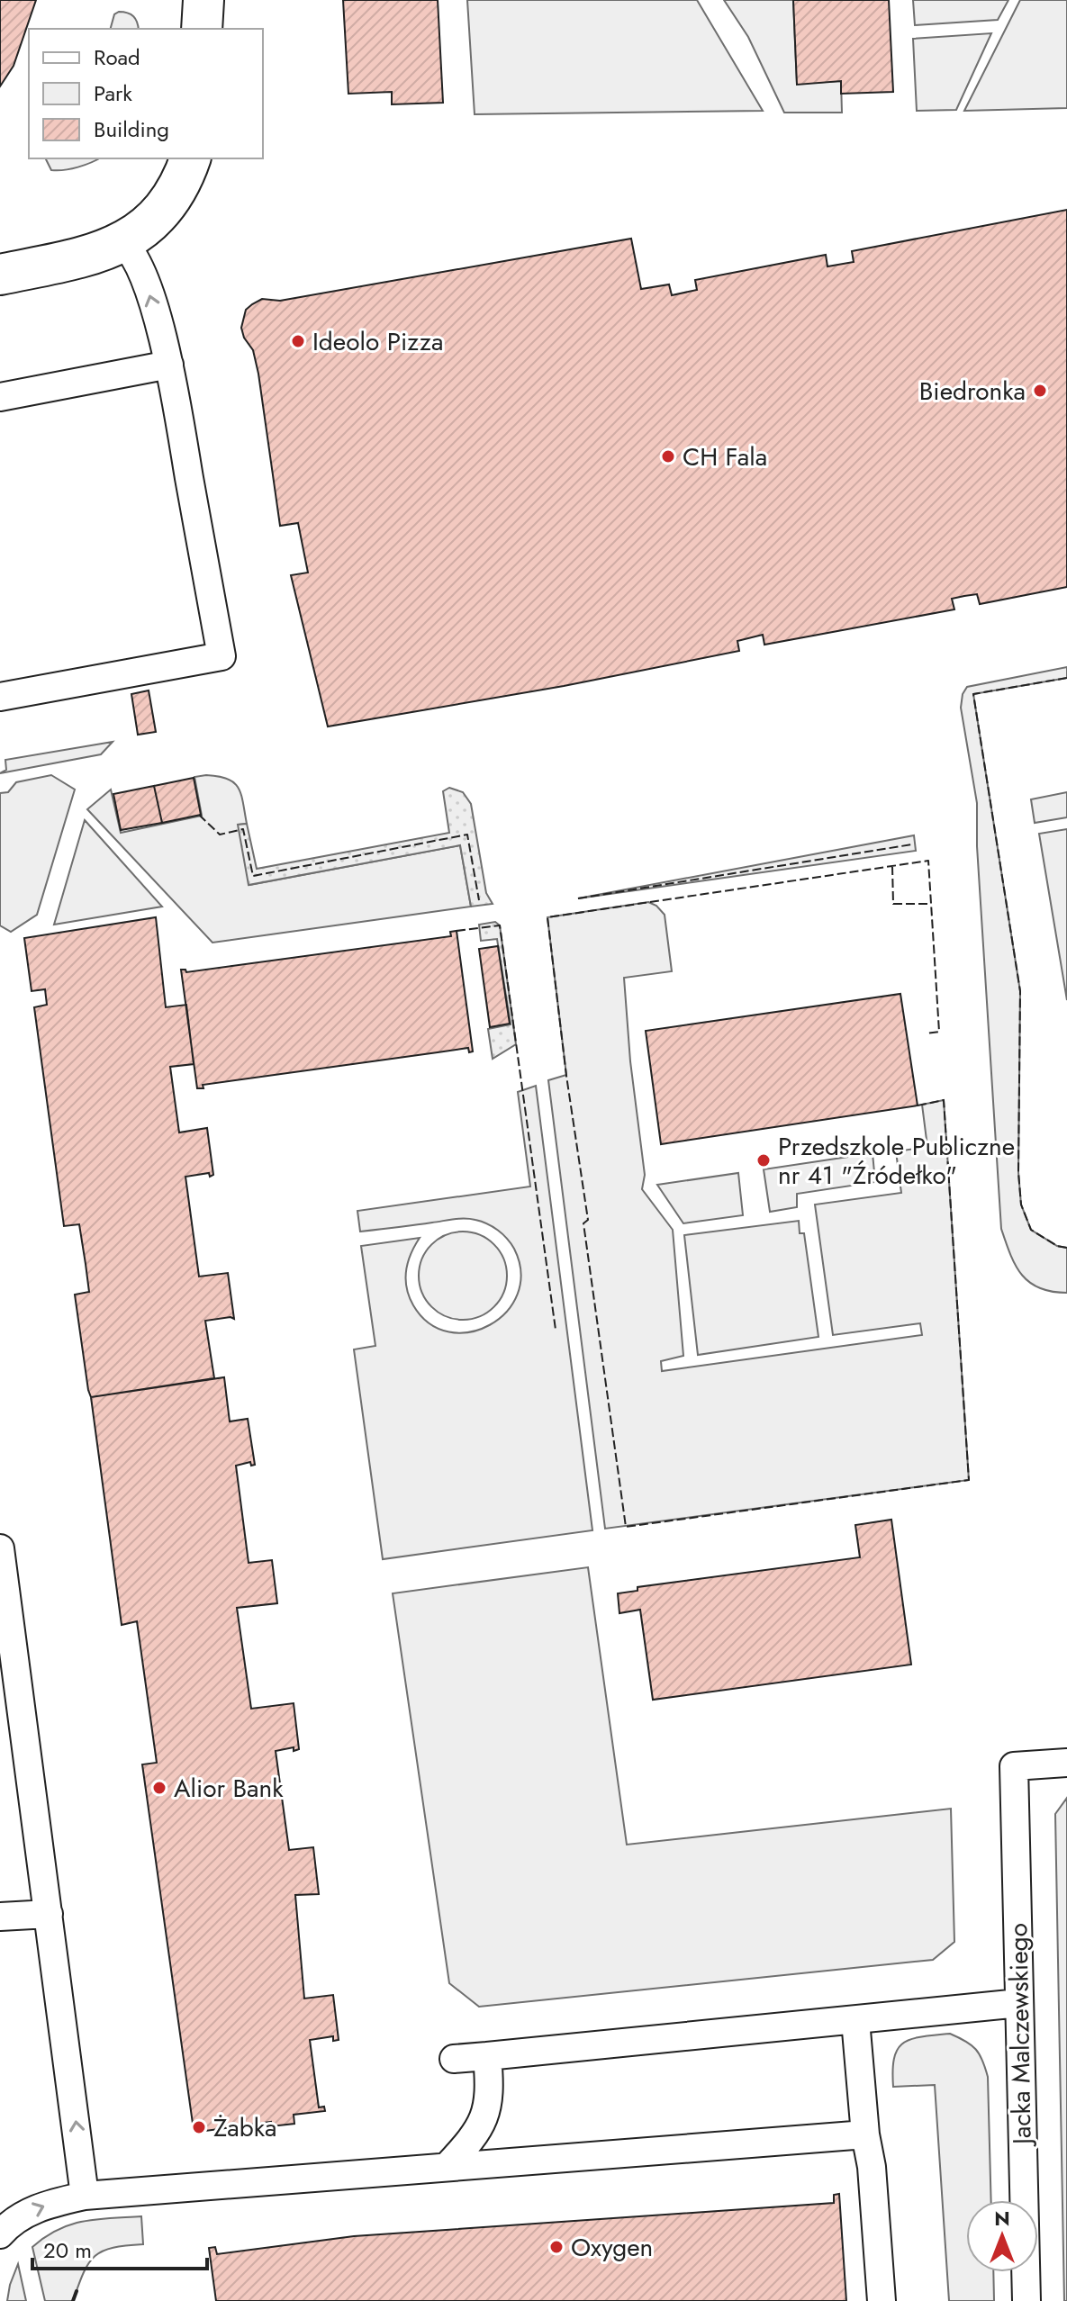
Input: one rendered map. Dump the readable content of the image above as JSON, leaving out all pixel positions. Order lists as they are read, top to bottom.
{
  "streets": {
    "lane": ["Jacka Malczewskiego"]
  },
  "places": [
    "Ideolo Pizza",
    "Biedronka",
    "CH Fala",
    "Przedszkole Publiczne nr 41 \"Źródełko\"",
    "Alior Bank",
    "Żabka",
    "Oxygen"
  ],
  "legend": ["Road", "Park", "Building"],
  "scale_bar": "20 m",
  "north": "top"
}
